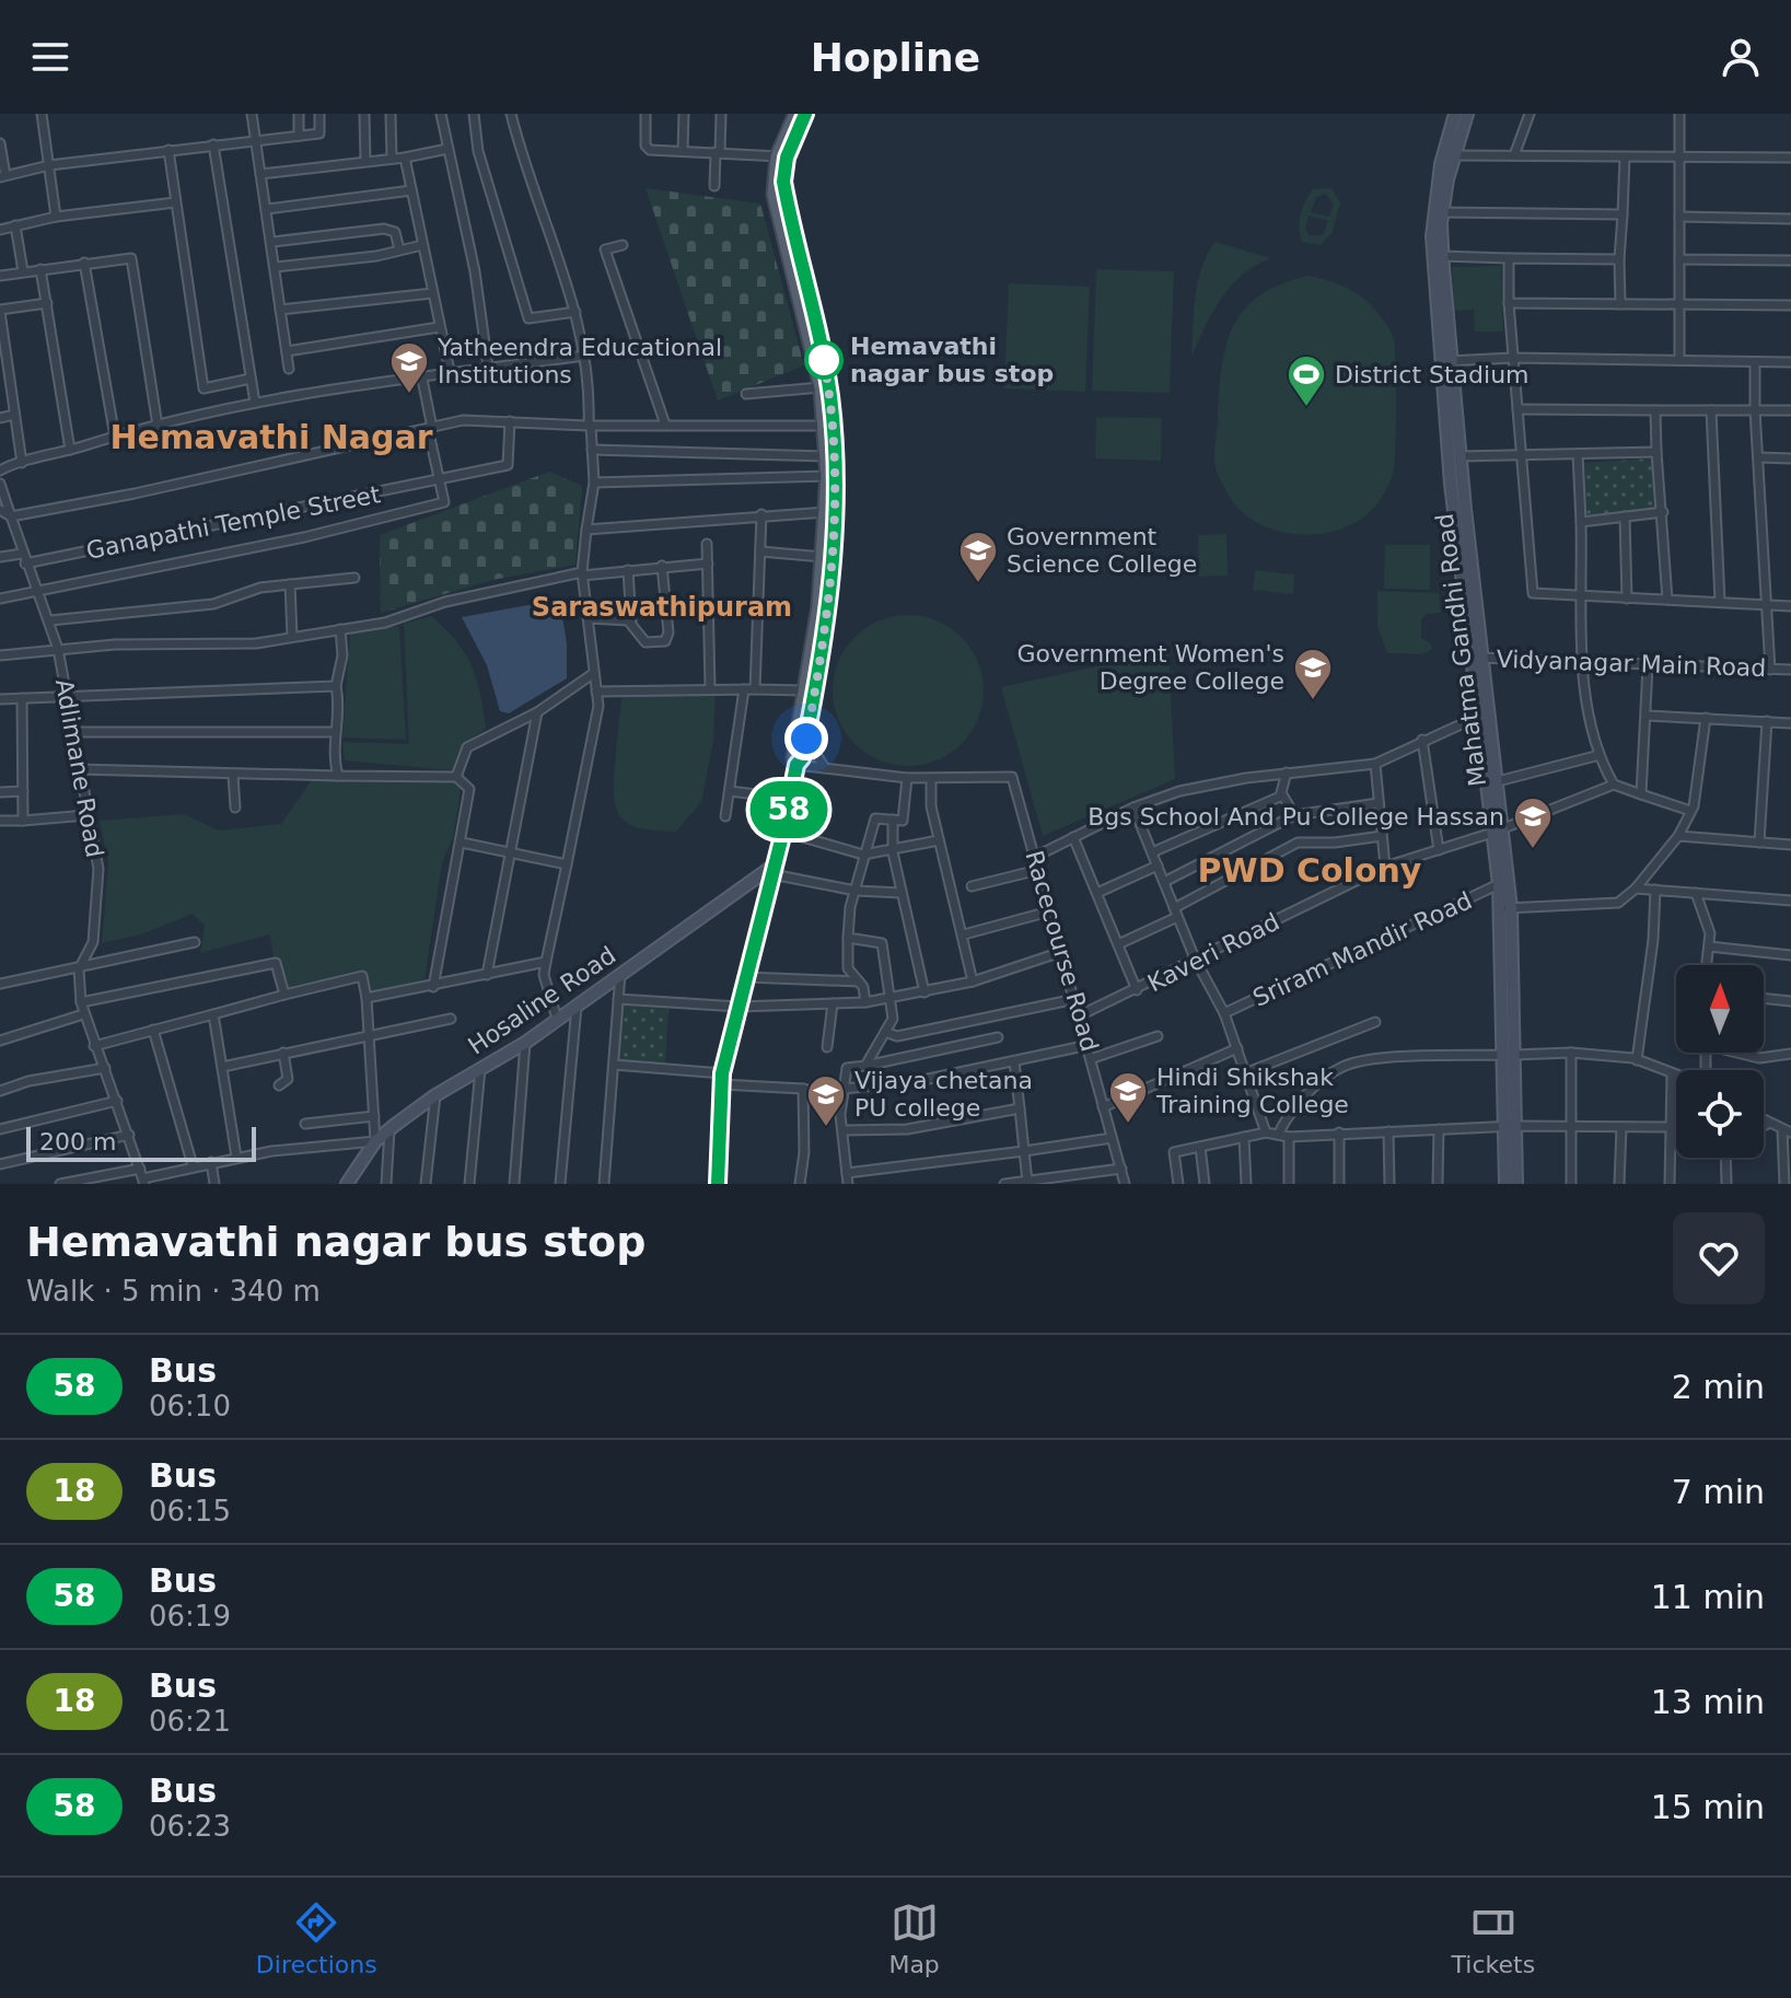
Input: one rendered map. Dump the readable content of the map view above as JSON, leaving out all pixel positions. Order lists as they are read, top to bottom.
{
  "streets": {
    "street": [
      "Ganapathi Temple Street",
      "Mahatma Gandhi Road",
      "Vidyanagar Main Road",
      "Adlimane Road",
      "Sriram Mandir Road",
      "Racecourse Road",
      "Kaveri Road",
      "Hosaline Road"
    ]
  },
  "crossings": [
    ["Ganapathi Temple Street", "Adlimane Road"],
    ["Mahatma Gandhi Road", "Vidyanagar Main Road"],
    ["Mahatma Gandhi Road", "Sriram Mandir Road"],
    ["Mahatma Gandhi Road", "Kaveri Road"],
    ["Racecourse Road", "Kaveri Road"]
  ],
  "districts": ["Hemavathi Nagar", "Saraswathipuram", "PWD Colony"],
  "places": {
    "other": ["Hemavathi nagar bus stop"],
    "school or university": [
      "Yatheendra Educational Institutions",
      "Government Science College",
      "Government Women's Degree College",
      "Bgs School And Pu College Hassan",
      "Hindi Shikshak Training College",
      "Vijaya chetana PU college"
    ],
    "sports": ["District Stadium"]
  },
  "lines": ["bus line 58"],
  "scale_bar": "200 m",
  "north": "top",
  "page": {
    "header": "Hopline",
    "on_map": "58",
    "scale": "200 m",
    "heading": ["Hemavathi nagar bus stop", "Walk · 5 min · 340 m"],
    "list": [
      {
        "mark": "58",
        "name": "Bus",
        "note": "06:10",
        "value": "2 min"
      },
      {
        "mark": "18",
        "name": "Bus",
        "note": "06:15",
        "value": "7 min"
      },
      {
        "mark": "58",
        "name": "Bus",
        "note": "06:19",
        "value": "11 min"
      },
      {
        "mark": "18",
        "name": "Bus",
        "note": "06:21",
        "value": "13 min"
      },
      {
        "mark": "58",
        "name": "Bus",
        "note": "06:23",
        "value": "15 min"
      }
    ],
    "tabs": ["Directions", "Map", "Tickets"]
  }
}
